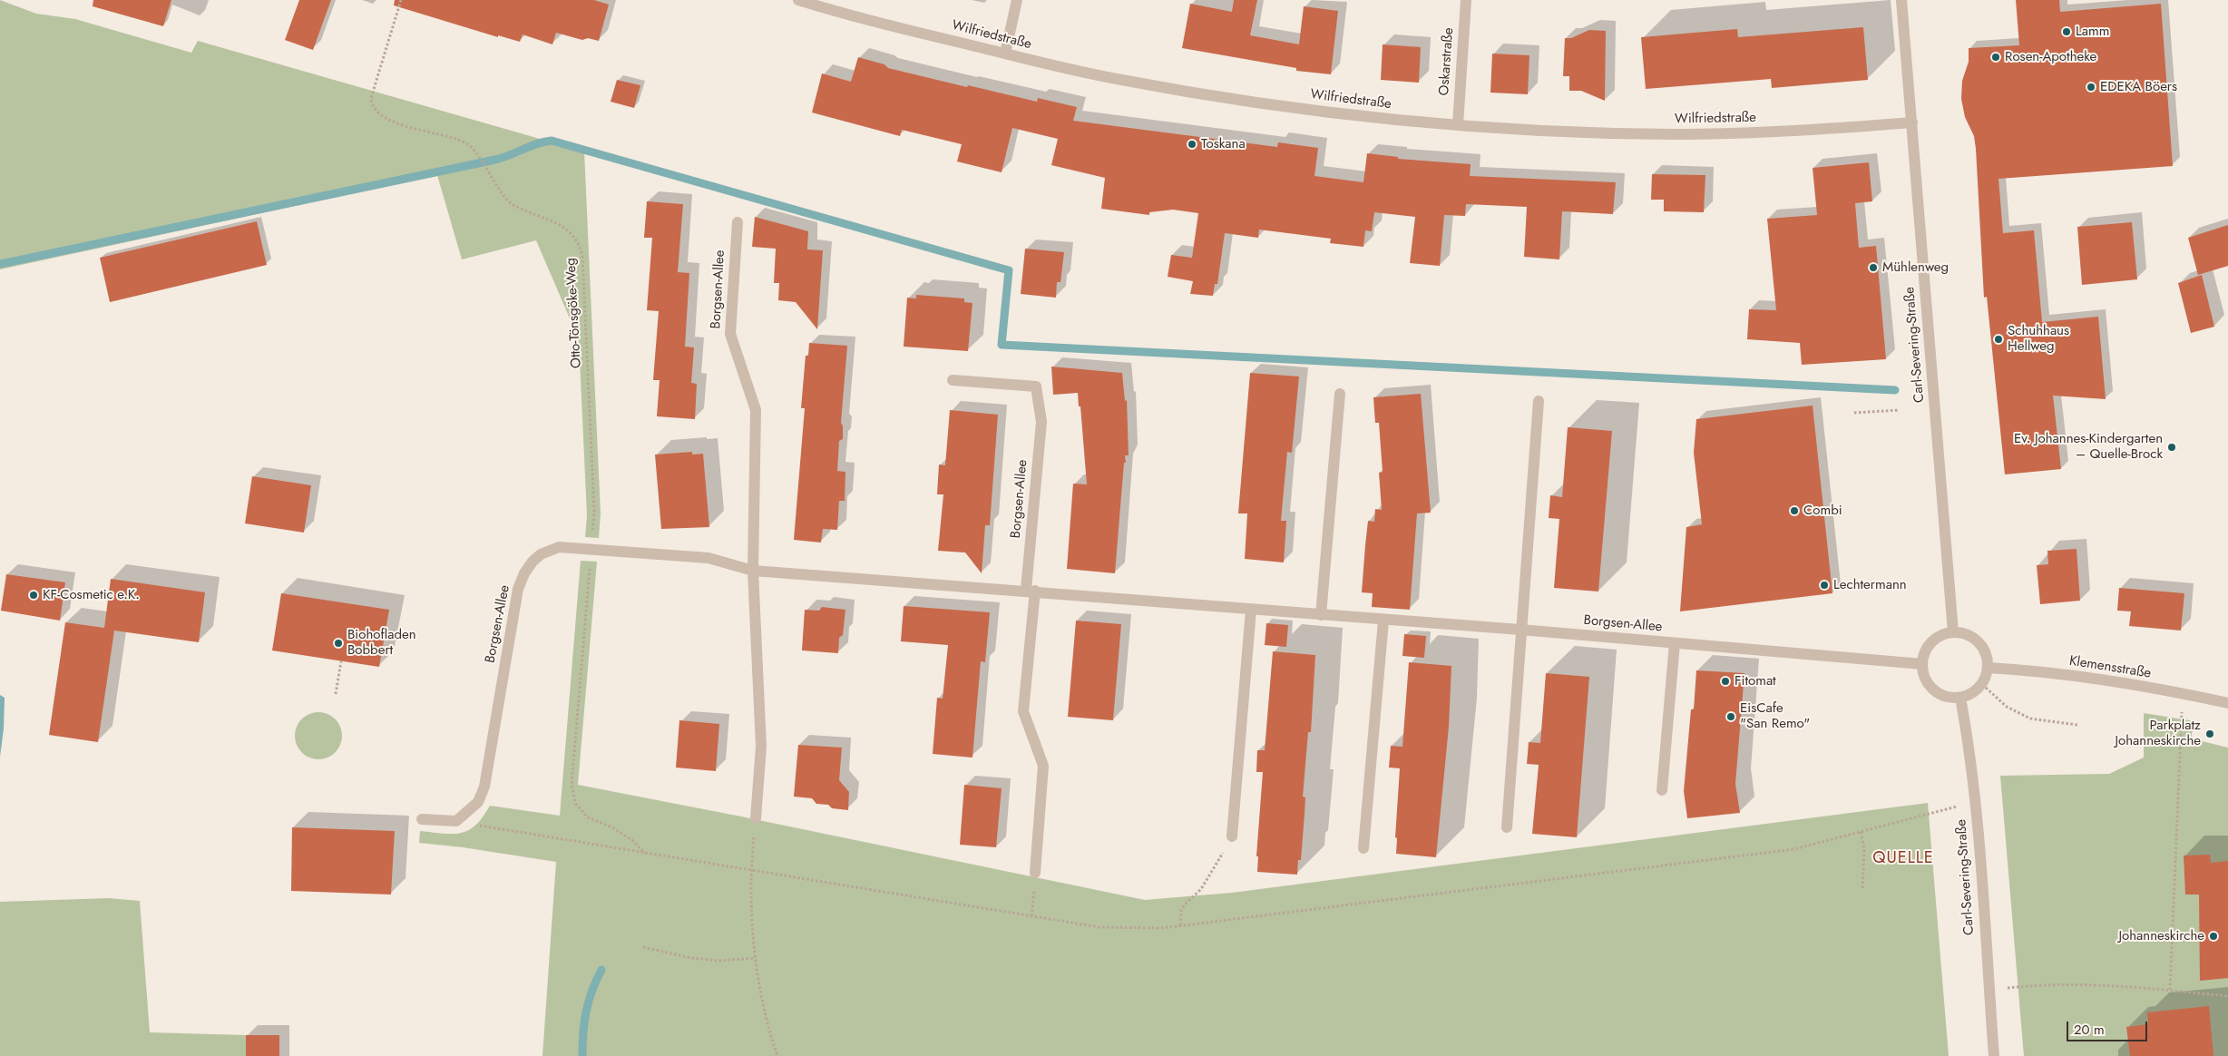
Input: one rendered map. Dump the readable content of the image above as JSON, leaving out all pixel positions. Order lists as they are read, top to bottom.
{
  "streets": {
    "street": [
      "Wilfriedstraße",
      "Oskarstraße",
      "Borgsen-Allee",
      "Carl-Severing-Straße",
      "Klemensstraße"
    ],
    "path": ["Otto-Tönsgöke-Weg"]
  },
  "crossings": [
    ["Wilfriedstraße", "Oskarstraße"],
    ["Wilfriedstraße", "Carl-Severing-Straße"],
    ["Borgsen-Allee", "Otto-Tönsgöke-Weg"],
    ["Borgsen-Allee", "Carl-Severing-Straße"],
    ["Borgsen-Allee", "Klemensstraße"],
    ["Carl-Severing-Straße", "Klemensstraße"]
  ],
  "districts": ["QUELLE"],
  "places": [
    "Lamm",
    "Rosen-Apotheke",
    "EDEKA Böers",
    "Toskana",
    "Mühlenweg",
    "Schuhhaus Hellweg",
    "Ev. Johannes-Kindergarten – Quelle-Brock",
    "Combi",
    "Lechtermann",
    "KF-Cosmetic e.K.",
    "Biohofladen Bobbert",
    "Fitomat",
    "EisCafe \"San Remo\"",
    "Parkplatz Johanneskirche",
    "Johanneskirche"
  ],
  "scale_bar": "20 m"
}
